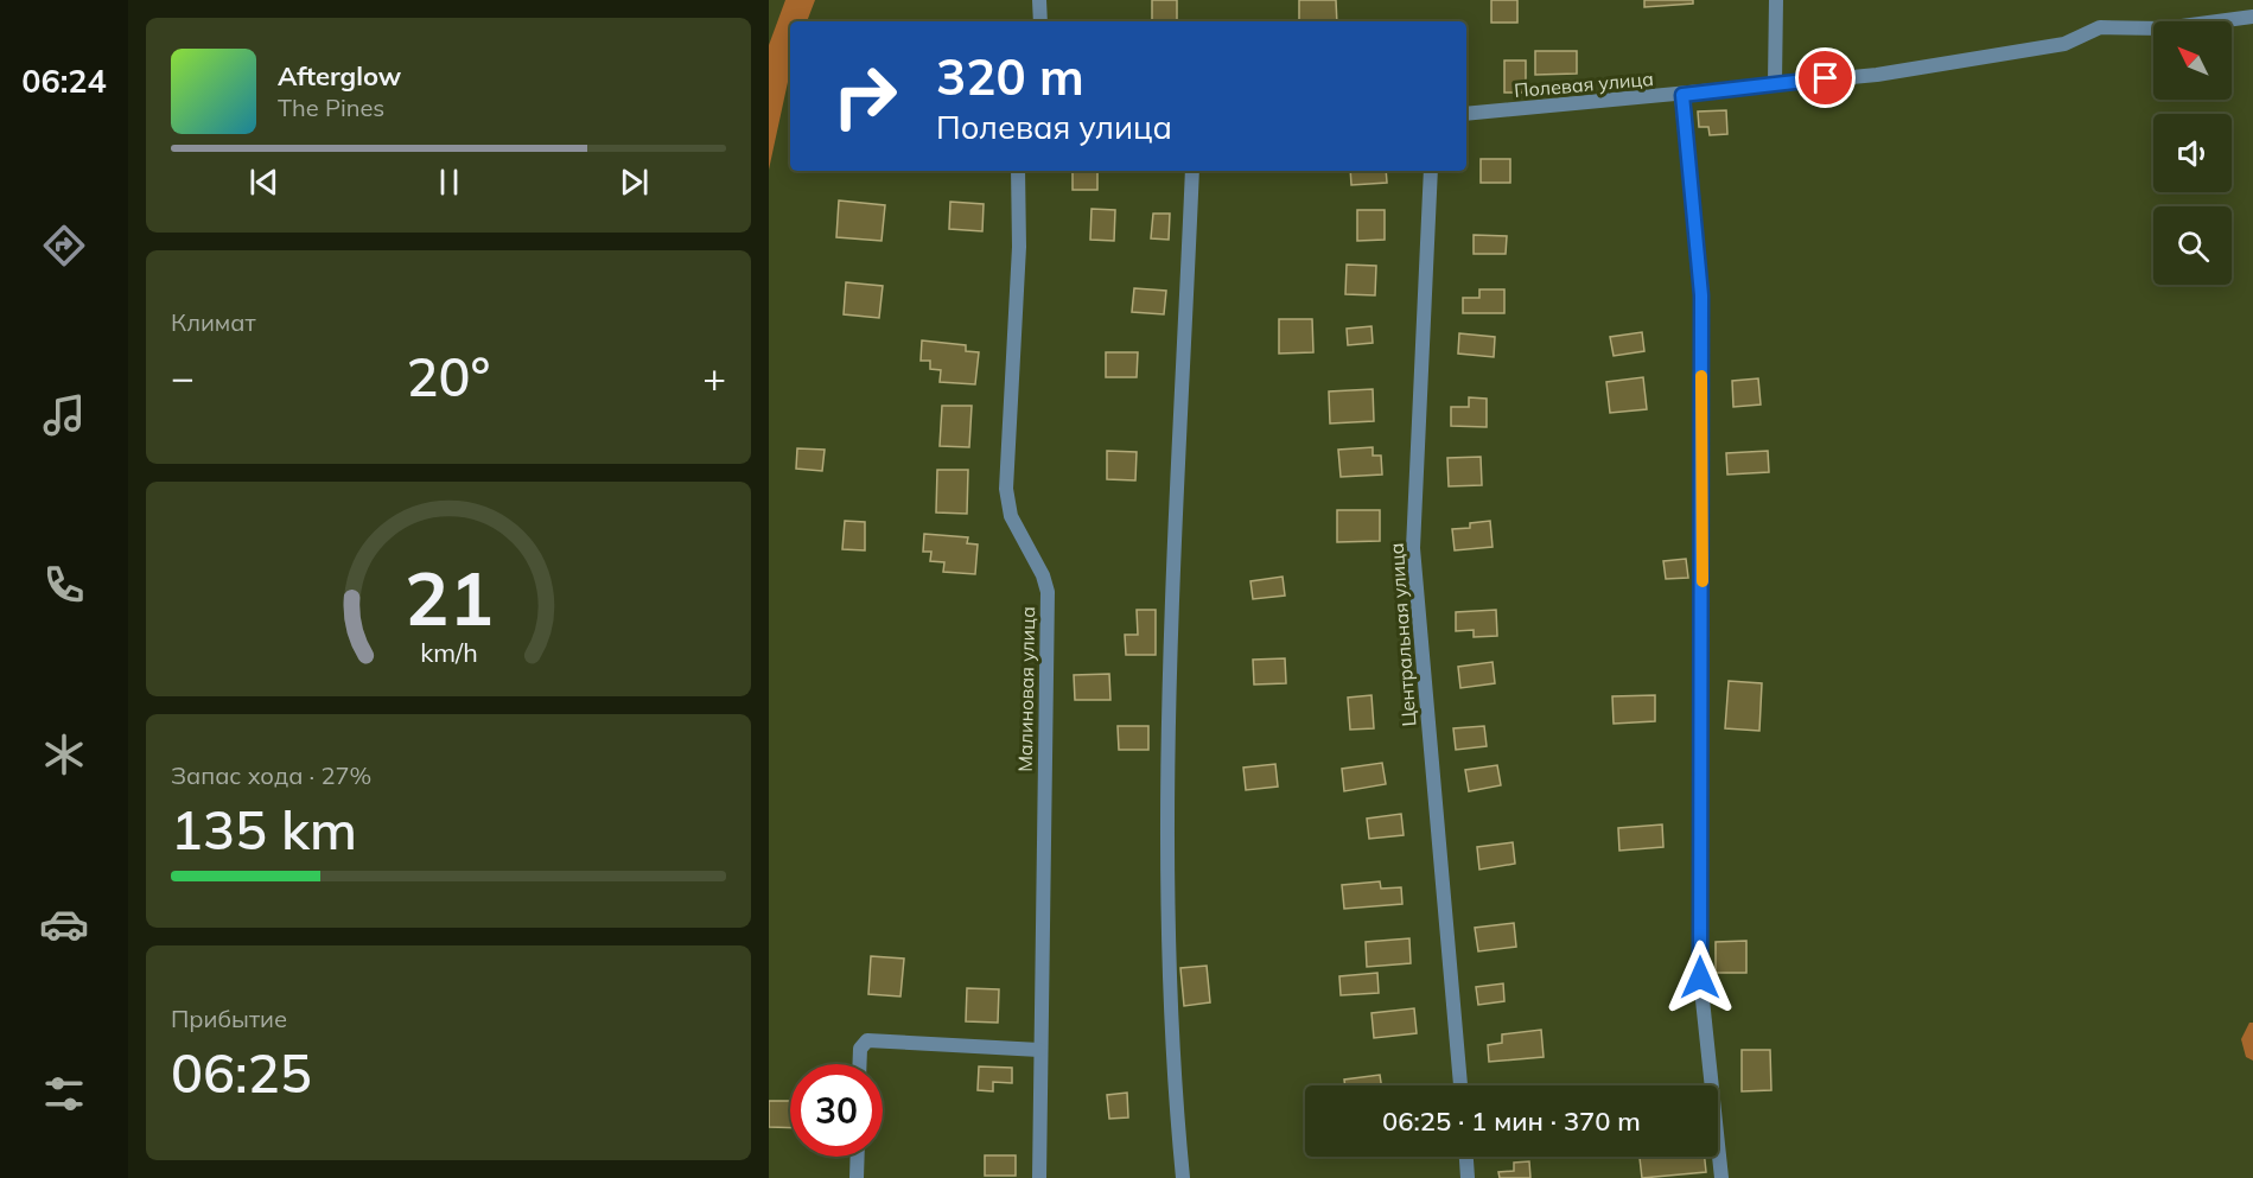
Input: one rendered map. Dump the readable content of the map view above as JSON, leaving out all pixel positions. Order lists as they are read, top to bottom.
{
  "streets": {
    "street": ["Полевая улица", "Центральная улица", "Малиновая улица"]
  },
  "north": "top left",
  "page": {
    "tabs": "06:24",
    "turn": ["320 m", "Полевая улица"],
    "song": ["Afterglow", "The Pines"],
    "tile": [
      "Климат",
      ["Запас хода · 27%", "135 km"],
      ["Прибытие", "06:25"]
    ],
    "heat": ["−", "20°", "+"],
    "limit": "30",
    "trip": "06:25 · 1 мин · 370 m",
    "gauge": ["21", "km/h"]
  }
}
